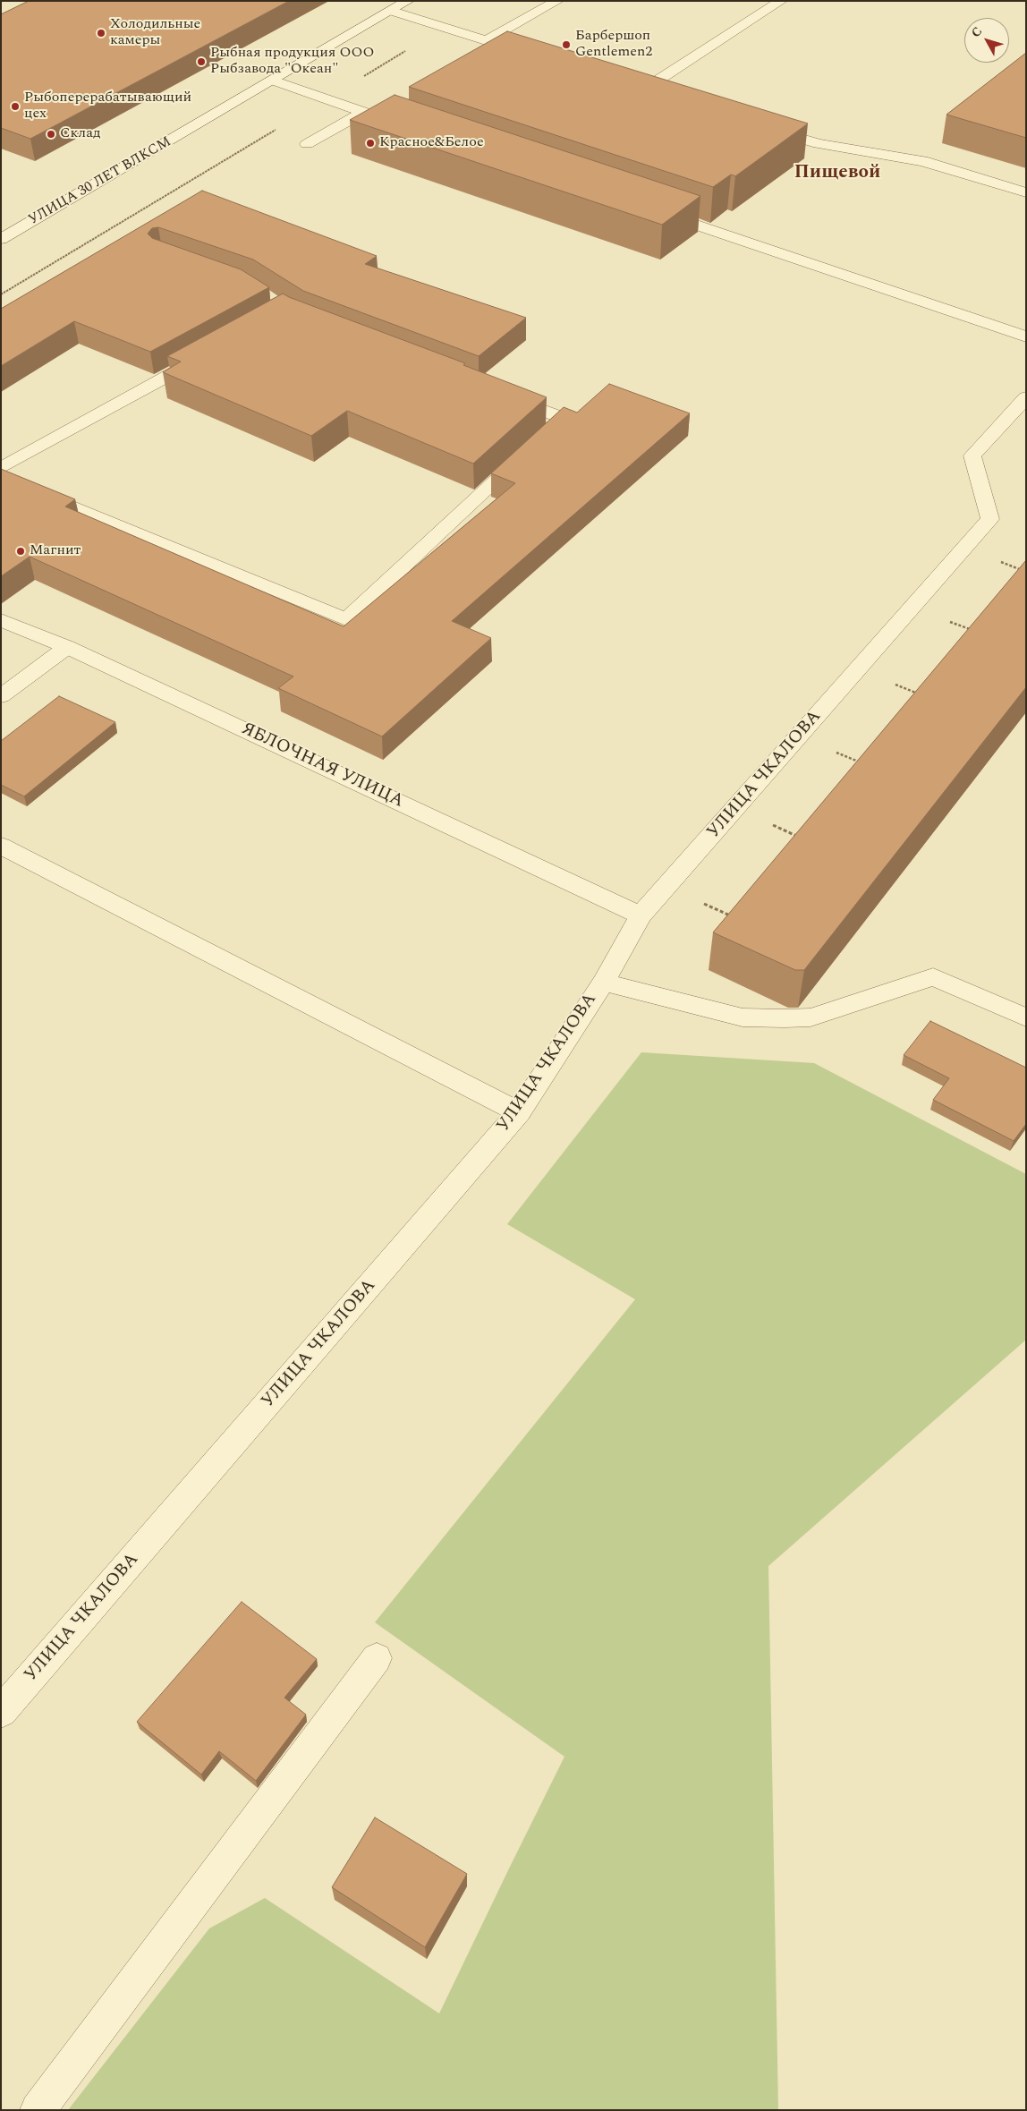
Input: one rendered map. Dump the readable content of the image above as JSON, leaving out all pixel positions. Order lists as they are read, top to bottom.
{
  "streets": {
    "street": ["УЛИЦА 30 ЛЕТ ВЛКСМ", "ЯБЛОЧНАЯ УЛИЦА", "УЛИЦА ЧКАЛОВА"]
  },
  "crossings": [
    ["ЯБЛОЧНАЯ УЛИЦА", "УЛИЦА ЧКАЛОВА"]
  ],
  "districts": ["Пищевой"],
  "places": [
    "Холодильные камеры",
    "Барбершоп Gentlemen2",
    "Рыбная продукция ООО Рыбзавода \"Океан\"",
    "Рыбоперерабатывающий цех",
    "Склад",
    "Красное&Белое",
    "Магнит"
  ],
  "north": "top left"
}
